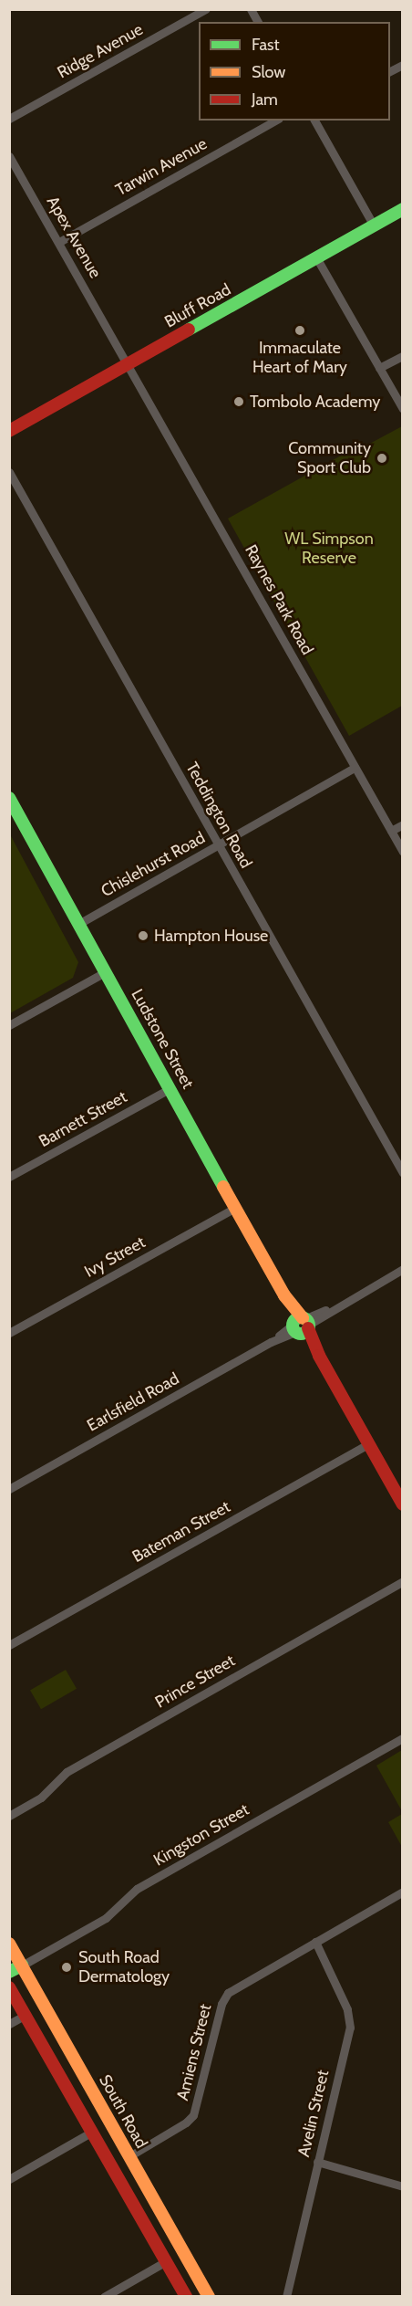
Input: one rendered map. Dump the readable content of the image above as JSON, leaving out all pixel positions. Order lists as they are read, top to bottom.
{
  "streets": {
    "main road": ["Bluff Road", "Ludstone Street", "South Road"],
    "street": [
      "Ridge Avenue",
      "Tarwin Avenue",
      "Apex Avenue",
      "Raynes Park Road",
      "Teddington Road",
      "Chislehurst Road",
      "Barnett Street",
      "Ivy Street",
      "Earlsfield Road",
      "Bateman Street",
      "Prince Street",
      "Kingston Street",
      "Amiens Street",
      "Avelin Street"
    ]
  },
  "crossings": [
    ["Tarwin Avenue", "Apex Avenue"],
    ["Apex Avenue", "Bluff Road"],
    ["Apex Avenue", "Raynes Park Road"],
    ["Bluff Road", "Raynes Park Road"],
    ["Raynes Park Road", "Chislehurst Road"],
    ["Teddington Road", "Chislehurst Road"],
    ["Chislehurst Road", "Ludstone Street"],
    ["Ludstone Street", "Barnett Street"],
    ["Ludstone Street", "Ivy Street"],
    ["Ludstone Street", "Earlsfield Road"],
    ["Ludstone Street", "Bateman Street"],
    ["Kingston Street", "South Road"],
    ["Amiens Street", "South Road"],
    ["Amiens Street", "Avelin Street"]
  ],
  "parks": ["WL Simpson Reserve"],
  "places": [
    "Immaculate Heart of Mary",
    "Tombolo Academy",
    "Community Sport Club",
    "Hampton House",
    "South Road Dermatology"
  ],
  "legend": ["Fast", "Slow", "Jam"]
}
